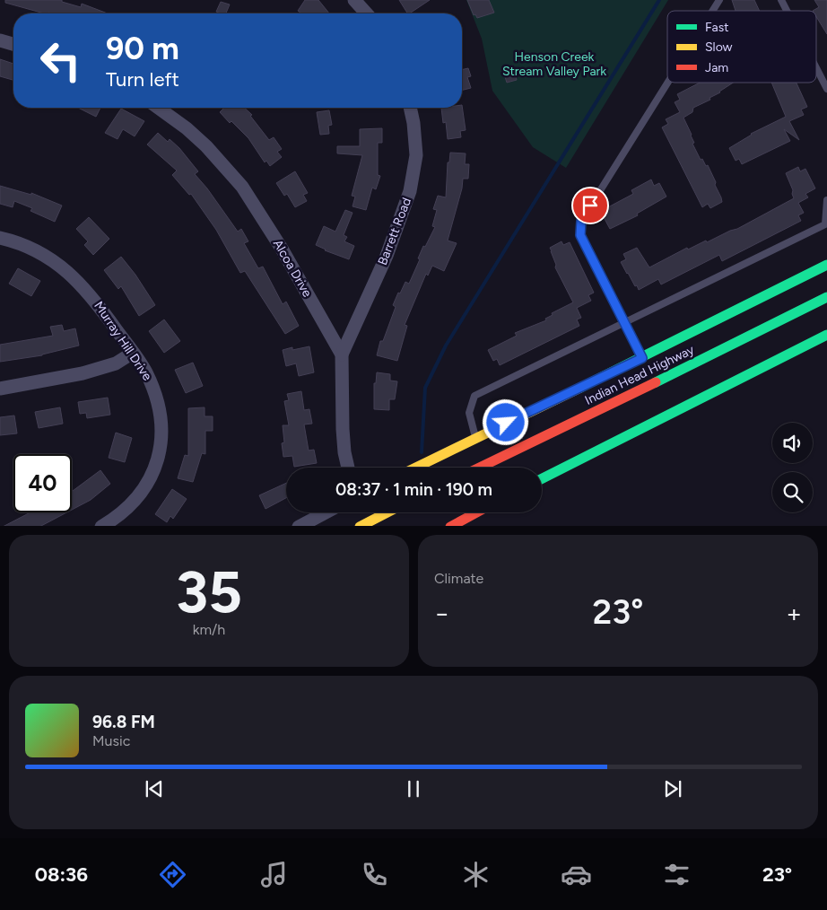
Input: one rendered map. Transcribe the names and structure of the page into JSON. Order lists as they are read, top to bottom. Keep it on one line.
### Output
{"streets":{"main road":["Indian Head Highway"],"street":["Barrett Road","Alcoa Drive","Murray Hill Drive"]},"crossings":[["Barrett Road","Alcoa Drive"]],"parks":["Henson Creek Stream Valley Park"],"legend":["Fast","Slow","Jam"],"page":{"turn":["90 m","Turn left"],"limit":"40","trip":"08:37 · 1 min · 190 m","tile":[["35","km/h"],"Climate"],"heat":["−","23°","+"],"song":["96.8 FM","Music"],"tabs":["08:36","23°"]}}
